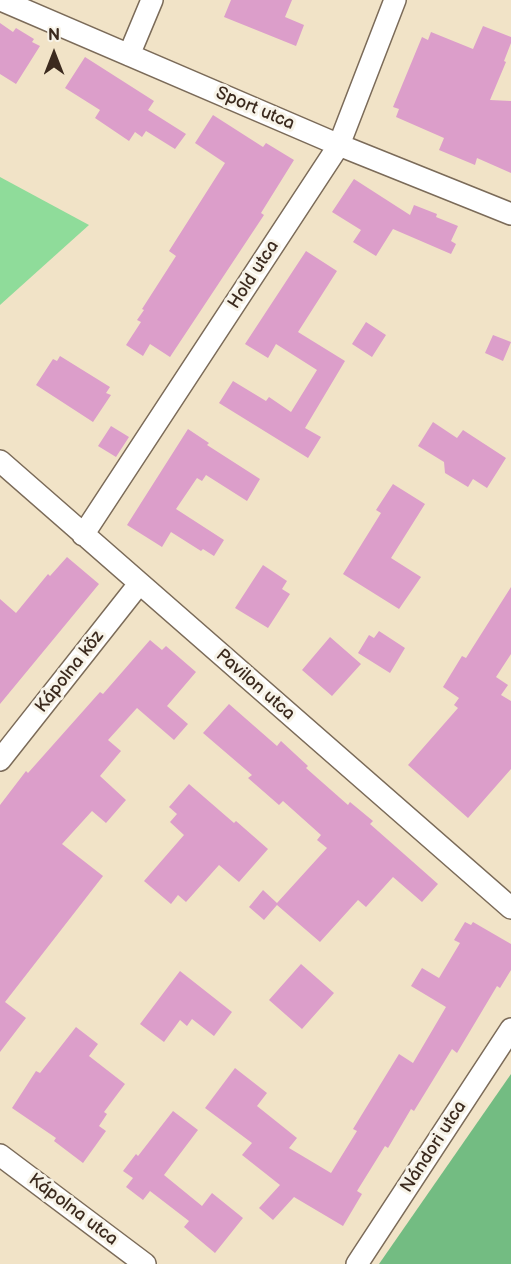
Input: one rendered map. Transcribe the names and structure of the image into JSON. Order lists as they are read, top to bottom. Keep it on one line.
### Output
{"streets":{"street":["Sport utca","Hold utca","Kápolna köz","Pavilon utca","Nándori utca","Kápolna utca"]},"crossings":[["Sport utca","Hold utca"],["Hold utca","Pavilon utca"],["Kápolna köz","Pavilon utca"]],"north":"top"}
